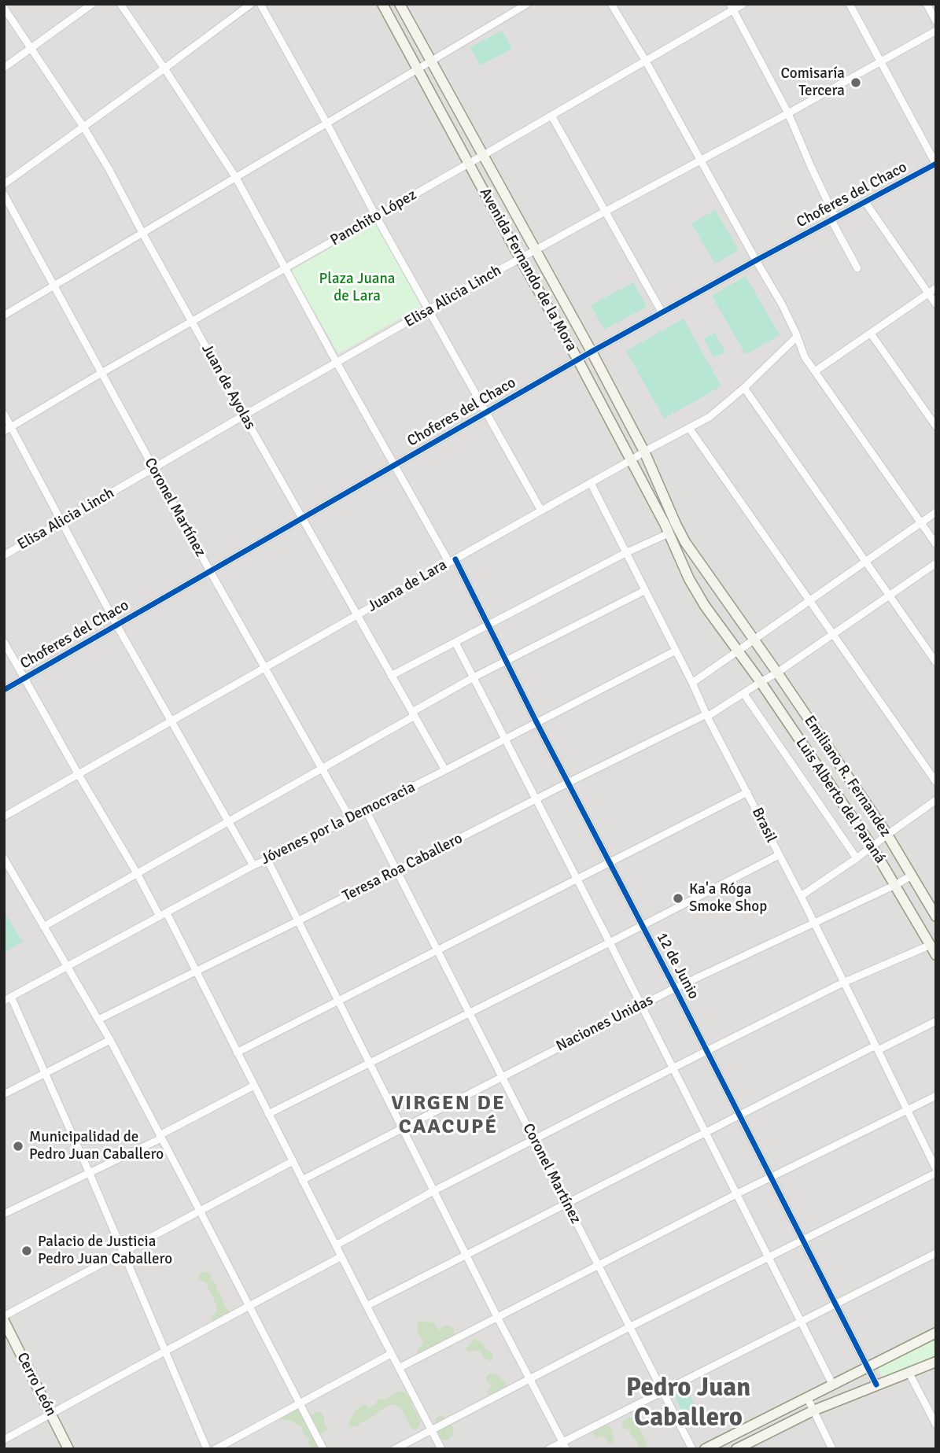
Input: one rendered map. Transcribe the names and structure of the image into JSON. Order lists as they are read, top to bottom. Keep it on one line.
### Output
{"streets":{"main road":["Avenida Fernando de la Mora","Emiliano R. Fernandez","Luis Alberto del Paraná","Cerro León"],"street":["Choferes del Chaco","Panchito López","Elisa Alicia Linch","Juan de Ayolas","Coronel Martínez","Juana de Lara","Jóvenes por la Democracia","Brasil","Teresa Roa Caballero","12 de Junio","Naciones Unidas"]},"crossings":[["Choferes del Chaco","Avenida Fernando de la Mora"],["Choferes del Chaco","Juan de Ayolas"],["Choferes del Chaco","Coronel Martínez"],["Choferes del Chaco","12 de Junio"],["Panchito López","Avenida Fernando de la Mora"],["Panchito López","Juan de Ayolas"],["Panchito López","Coronel Martínez"],["Panchito López","12 de Junio"],["Avenida Fernando de la Mora","Elisa Alicia Linch"],["Avenida Fernando de la Mora","Juana de Lara"],["Avenida Fernando de la Mora","Emiliano R. Fernandez"],["Avenida Fernando de la Mora","Luis Alberto del Paraná"],["Elisa Alicia Linch","Juan de Ayolas"],["Elisa Alicia Linch","Coronel Martínez"],["Elisa Alicia Linch","12 de Junio"],["Juan de Ayolas","Juana de Lara"],["Juan de Ayolas","Jóvenes por la Democracia"],["Coronel Martínez","Juana de Lara"],["Coronel Martínez","Jóvenes por la Democracia"],["Coronel Martínez","Teresa Roa Caballero"],["Coronel Martínez","Naciones Unidas"],["Juana de Lara","Brasil"],["Juana de Lara","12 de Junio"],["Emiliano R. Fernandez","Teresa Roa Caballero"],["Emiliano R. Fernandez","Naciones Unidas"],["Luis Alberto del Paraná","Teresa Roa Caballero"],["Luis Alberto del Paraná","Naciones Unidas"],["Jóvenes por la Democracia","Brasil"],["Jóvenes por la Democracia","12 de Junio"],["Brasil","Teresa Roa Caballero"],["Brasil","Naciones Unidas"],["Teresa Roa Caballero","12 de Junio"],["12 de Junio","Naciones Unidas"]],"districts":["VIRGEN DE CAACUPÉ","Pedro Juan Caballero"],"parks":["Plaza Juana de Lara"],"places":["Comisaría Tercera","Ka'a Róga Smoke Shop","Municipalidad de Pedro Juan Caballero","Palacio de Justicia Pedro Juan Caballero"]}
